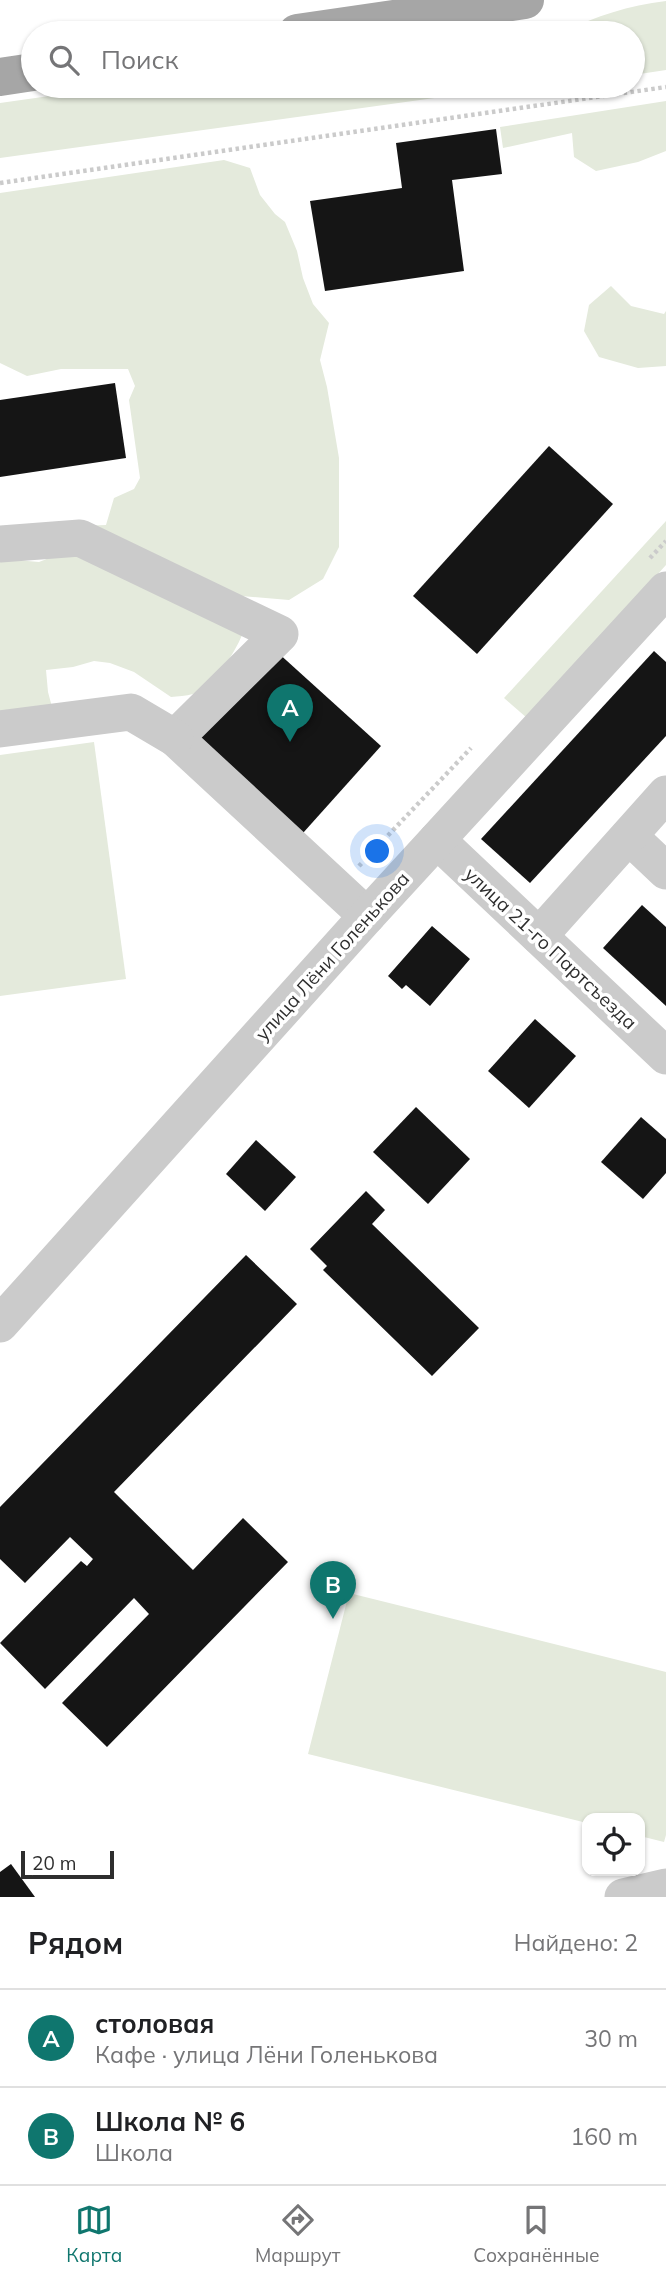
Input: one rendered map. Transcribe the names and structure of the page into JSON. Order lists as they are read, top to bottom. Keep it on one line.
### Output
{"streets":{"street":["улица 21-го Партсъезда","улица Лёни Голенькова"]},"crossings":[["улица 21-го Партсъезда","улица Лёни Голенькова"]],"scale_bar":"20 m","page":{"search":"Поиск","pins":["A","B"],"scale":"20 m","heading":["Рядом","Найдено: 2"],"list":[{"mark":"A","name":"столовая","note":"Кафе · улица Лёни Голенькова","value":"30 m"},{"mark":"B","name":"Школа № 6","note":"Школа","value":"160 m"}],"nav":["Карта","Маршрут","Сохранённые"]}}
